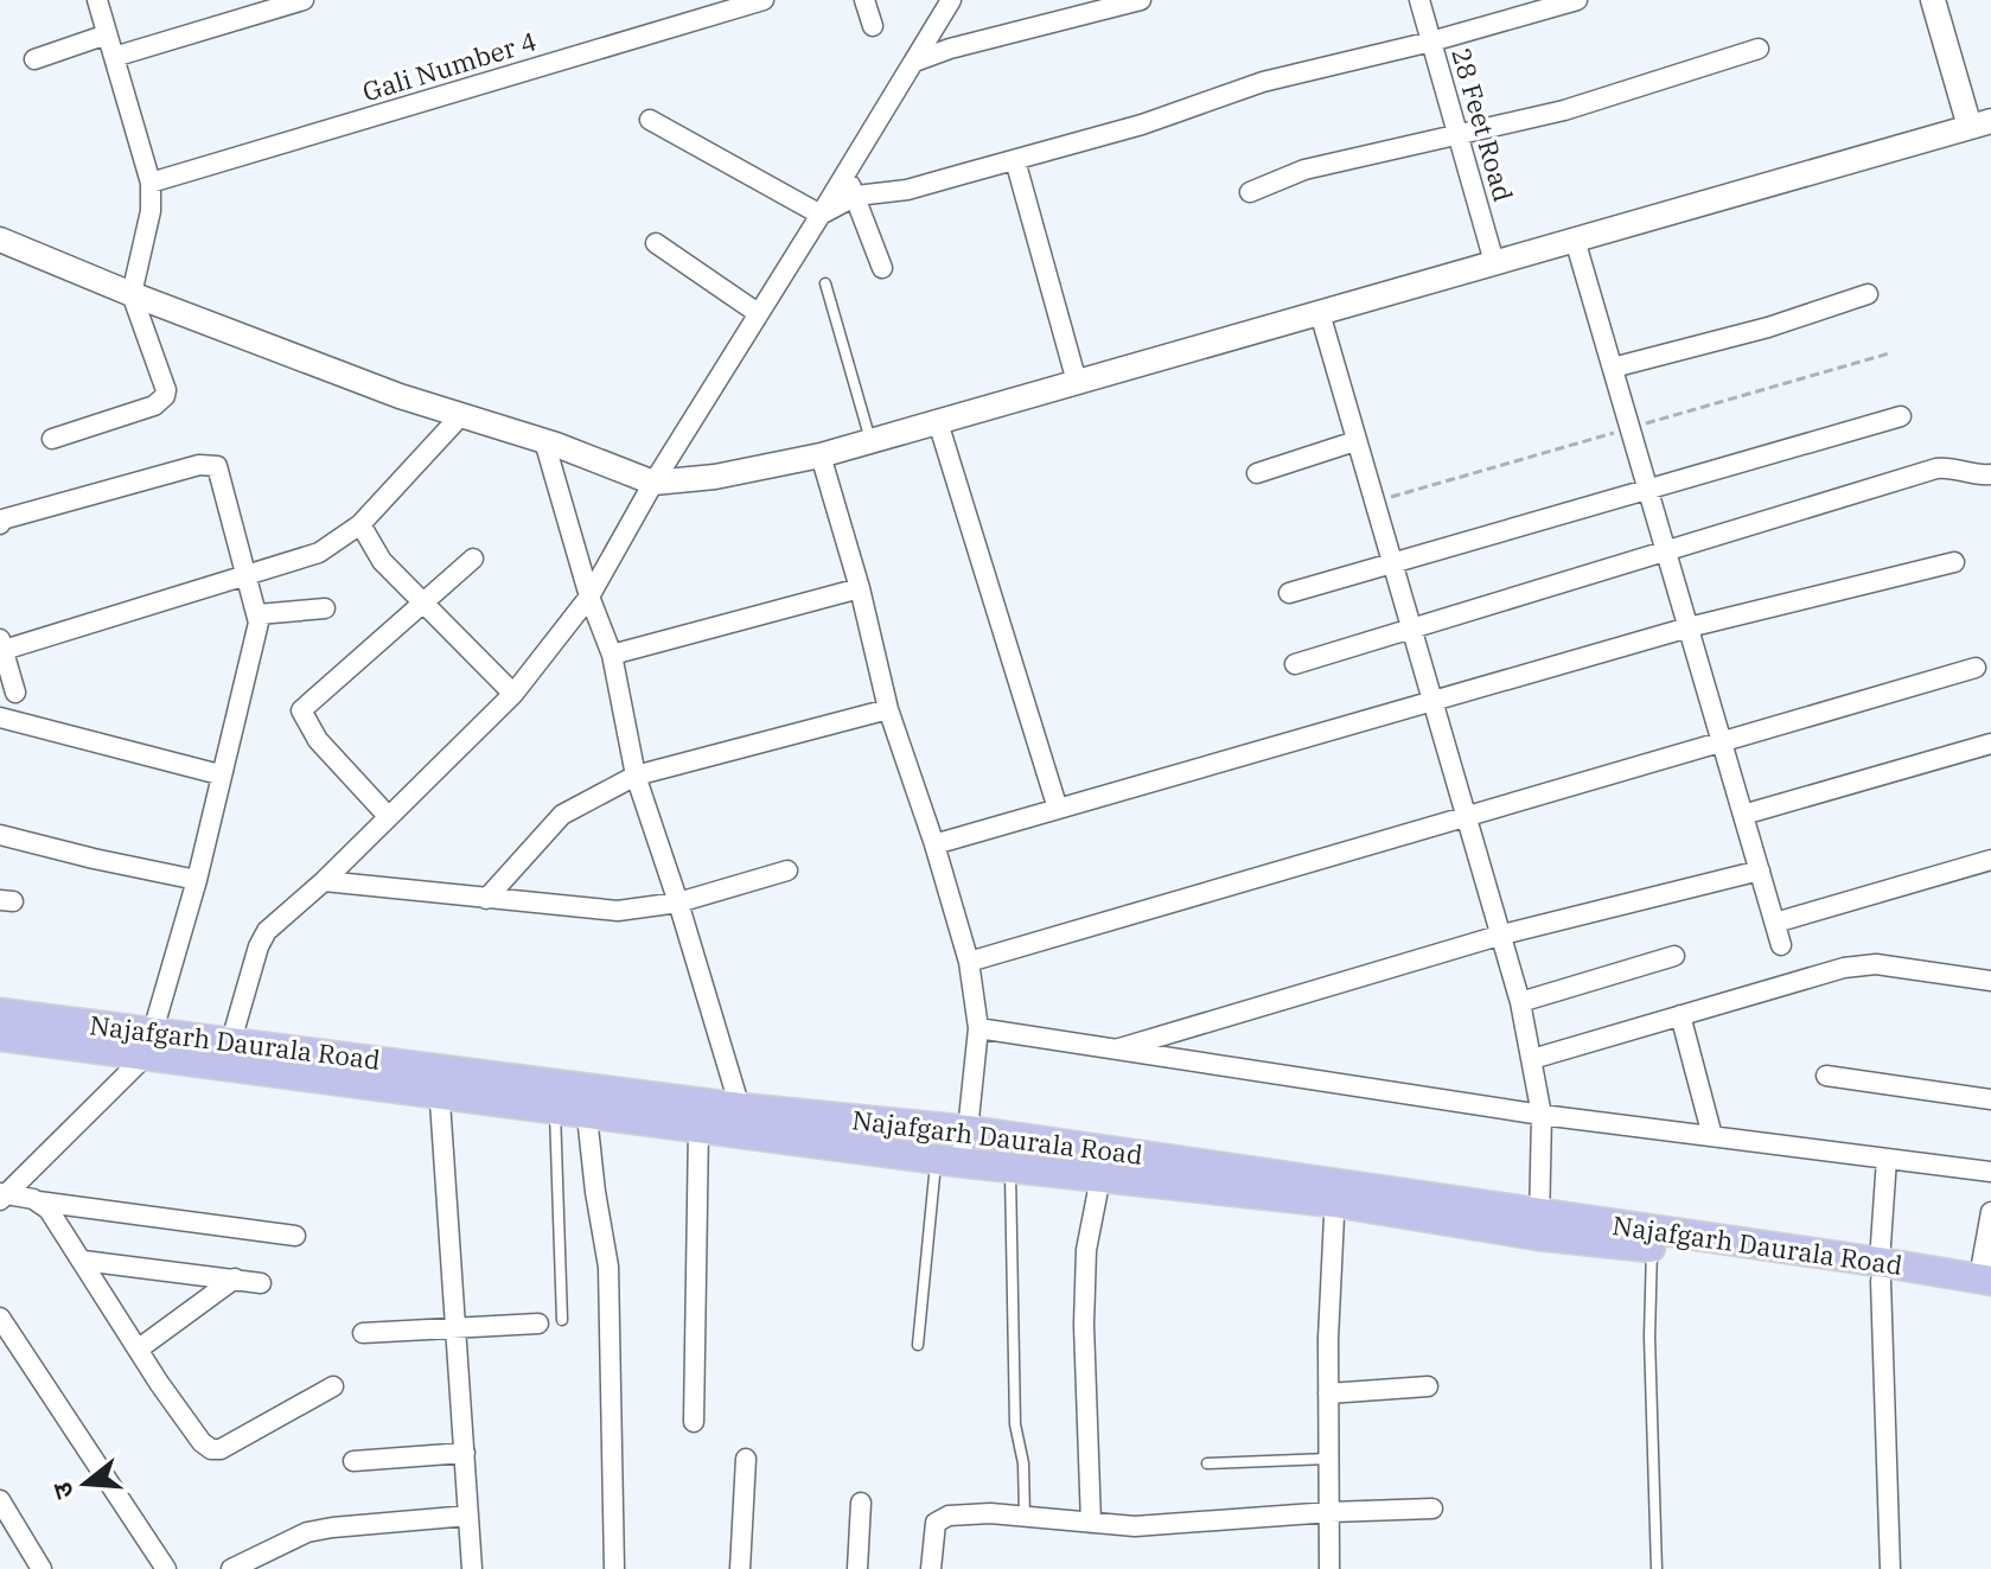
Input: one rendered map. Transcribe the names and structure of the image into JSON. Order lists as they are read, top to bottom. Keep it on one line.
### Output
{"streets":{"main road":["Najafgarh Daurala Road"],"street":["Gali Number 4","28 Feet Road"]},"north":"left"}
